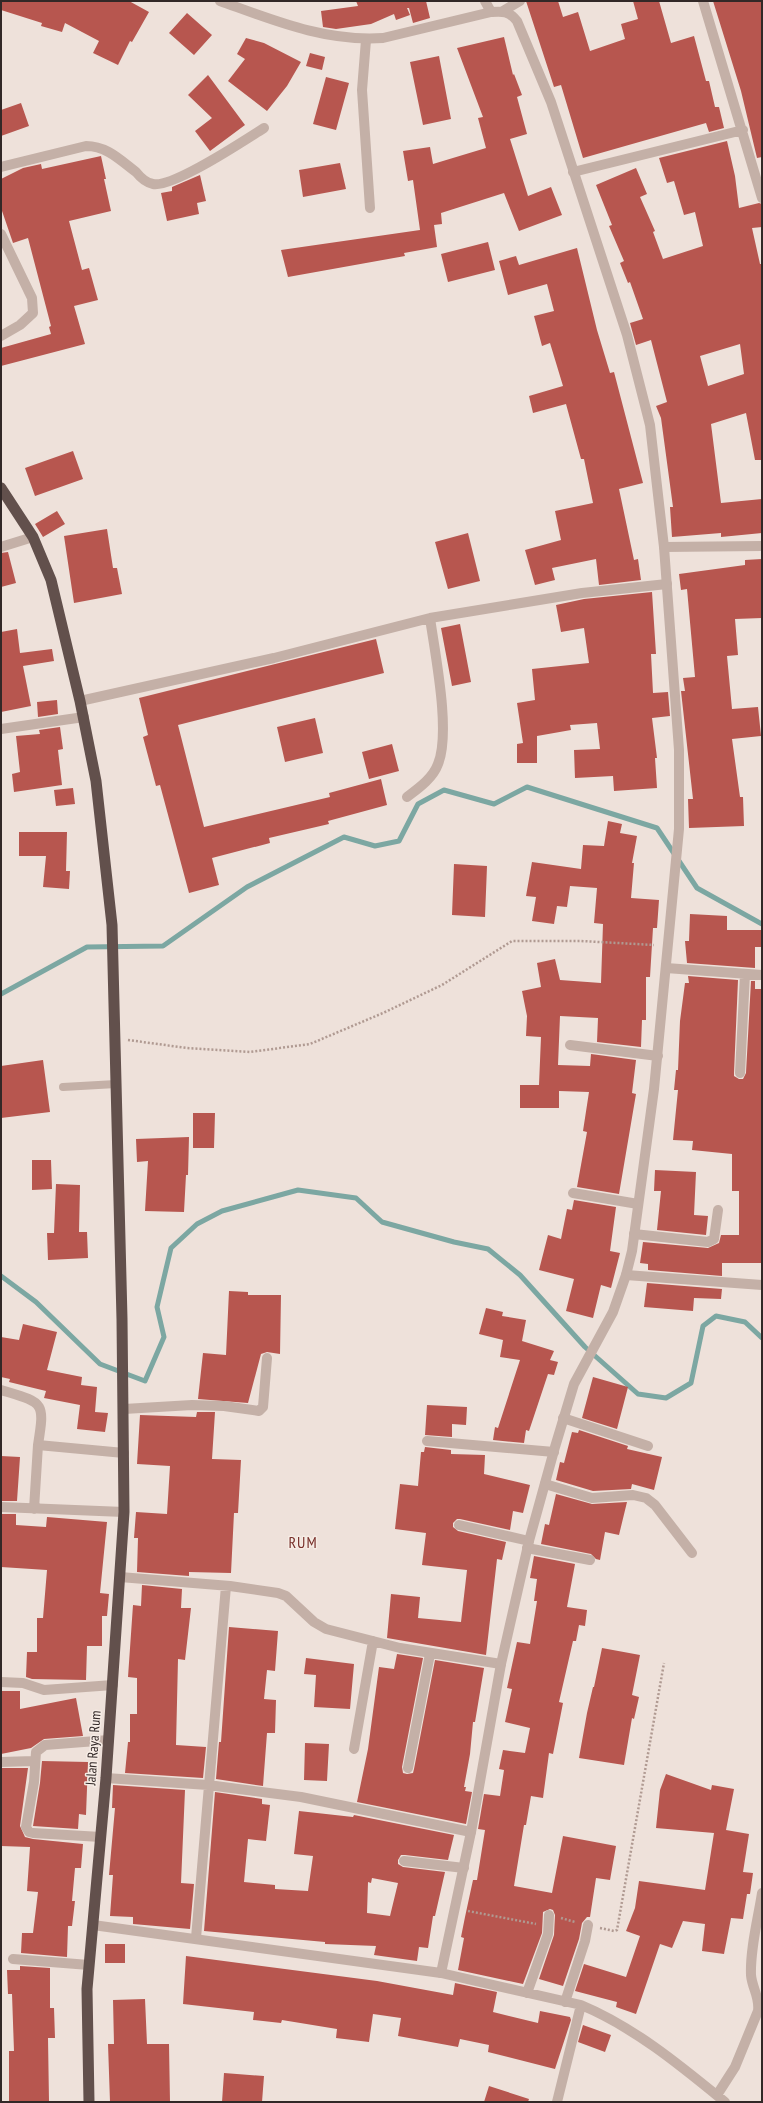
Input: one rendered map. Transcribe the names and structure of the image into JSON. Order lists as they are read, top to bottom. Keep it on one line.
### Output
{"streets":{"highway":["Jalan Raya Rum"]},"districts":["RUM"]}
